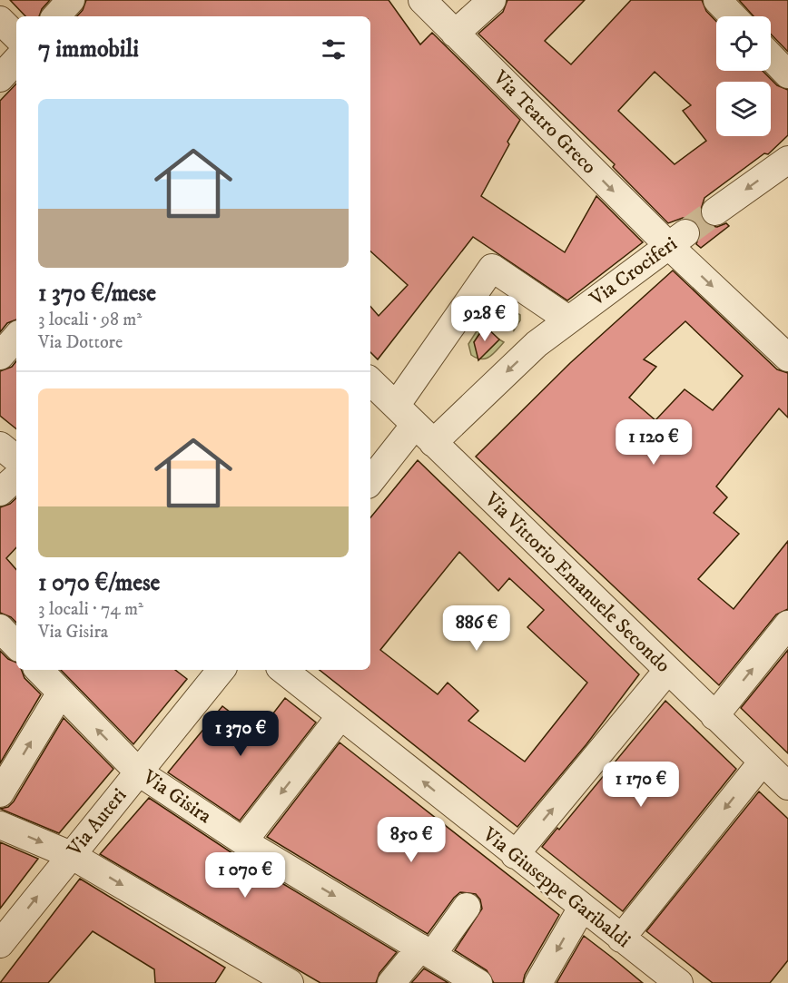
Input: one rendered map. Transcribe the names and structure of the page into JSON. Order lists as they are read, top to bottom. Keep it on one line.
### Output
{"streets":{"street":["Via Teatro Greco","Via Crociferi","Via Vittorio Emanuele Secondo","Via Gisira","Via Auteri","Via Giuseppe Garibaldi"]},"crossings":[["Via Teatro Greco","Via Crociferi"],["Via Crociferi","Via Vittorio Emanuele Secondo"],["Via Gisira","Via Auteri"]],"one_way":["Via Teatro Greco","Via Crociferi","Via Giuseppe Garibaldi"],"page":{"heading":"7 immobili","list":[{"name":"1 370 €/mese","note":"3 locali · 98 m² · Via Dottore"},{"name":"1 070 €/mese","note":"3 locali · 74 m² · Via Gisira"}],"price":["928 €","1 120 €","886 €","1 370 €","1 170 €","850 €","1 070 €"]}}
